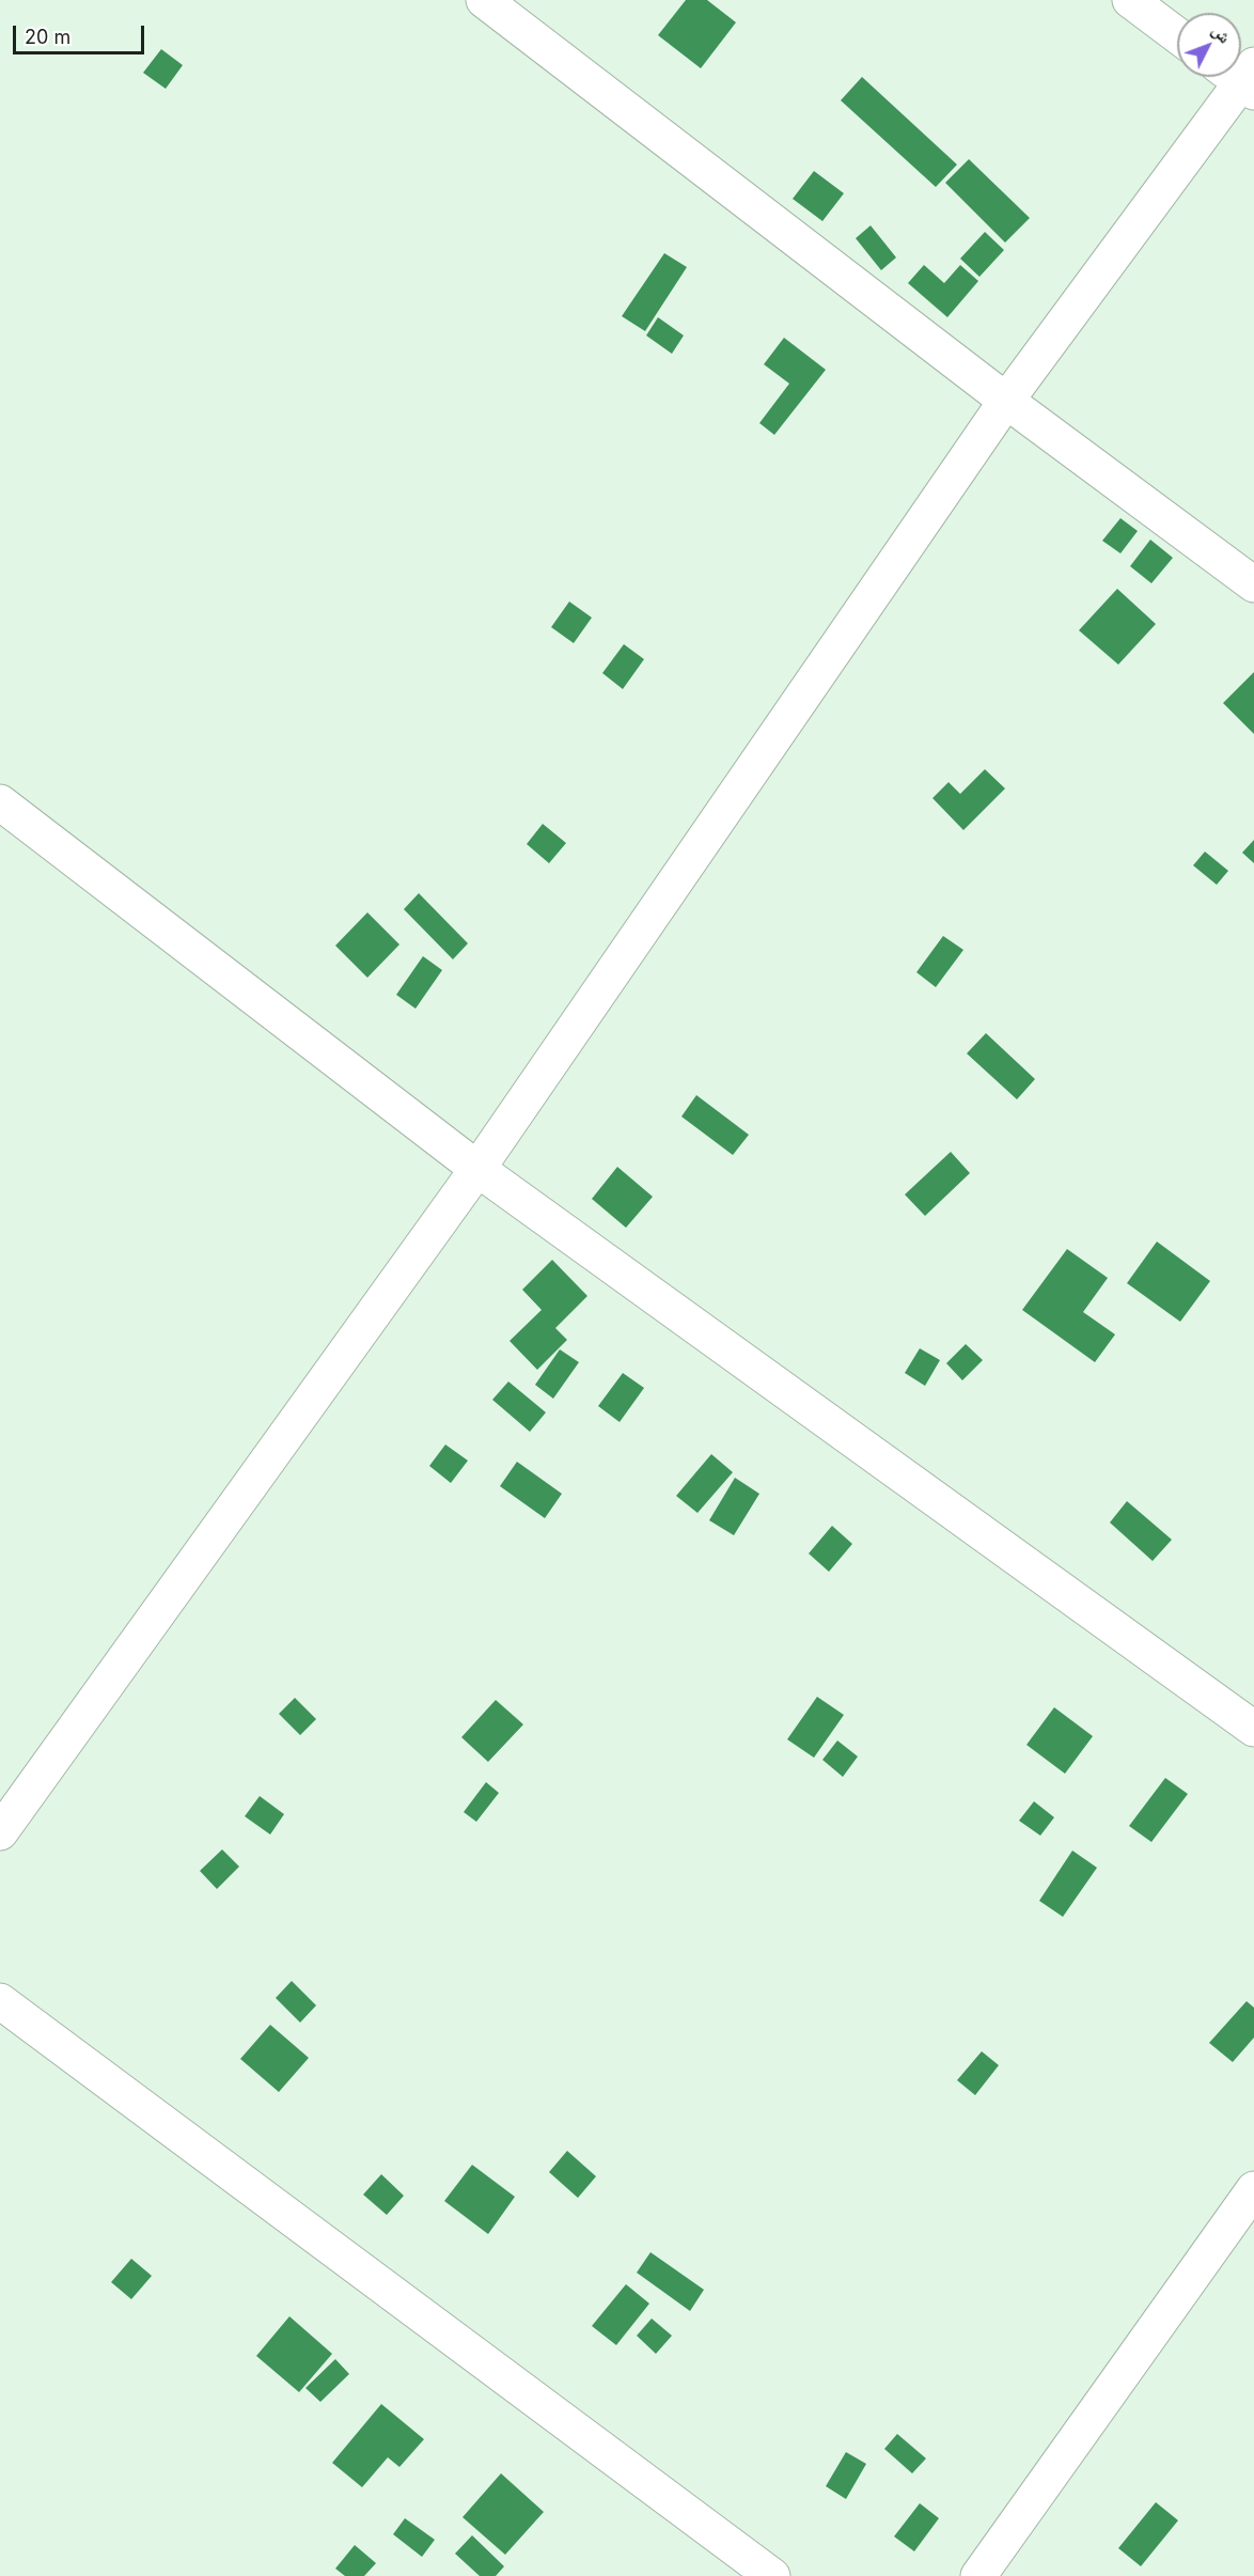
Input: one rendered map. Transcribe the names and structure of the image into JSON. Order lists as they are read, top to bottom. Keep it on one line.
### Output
{"scale_bar":"20 m","north":"top right"}
